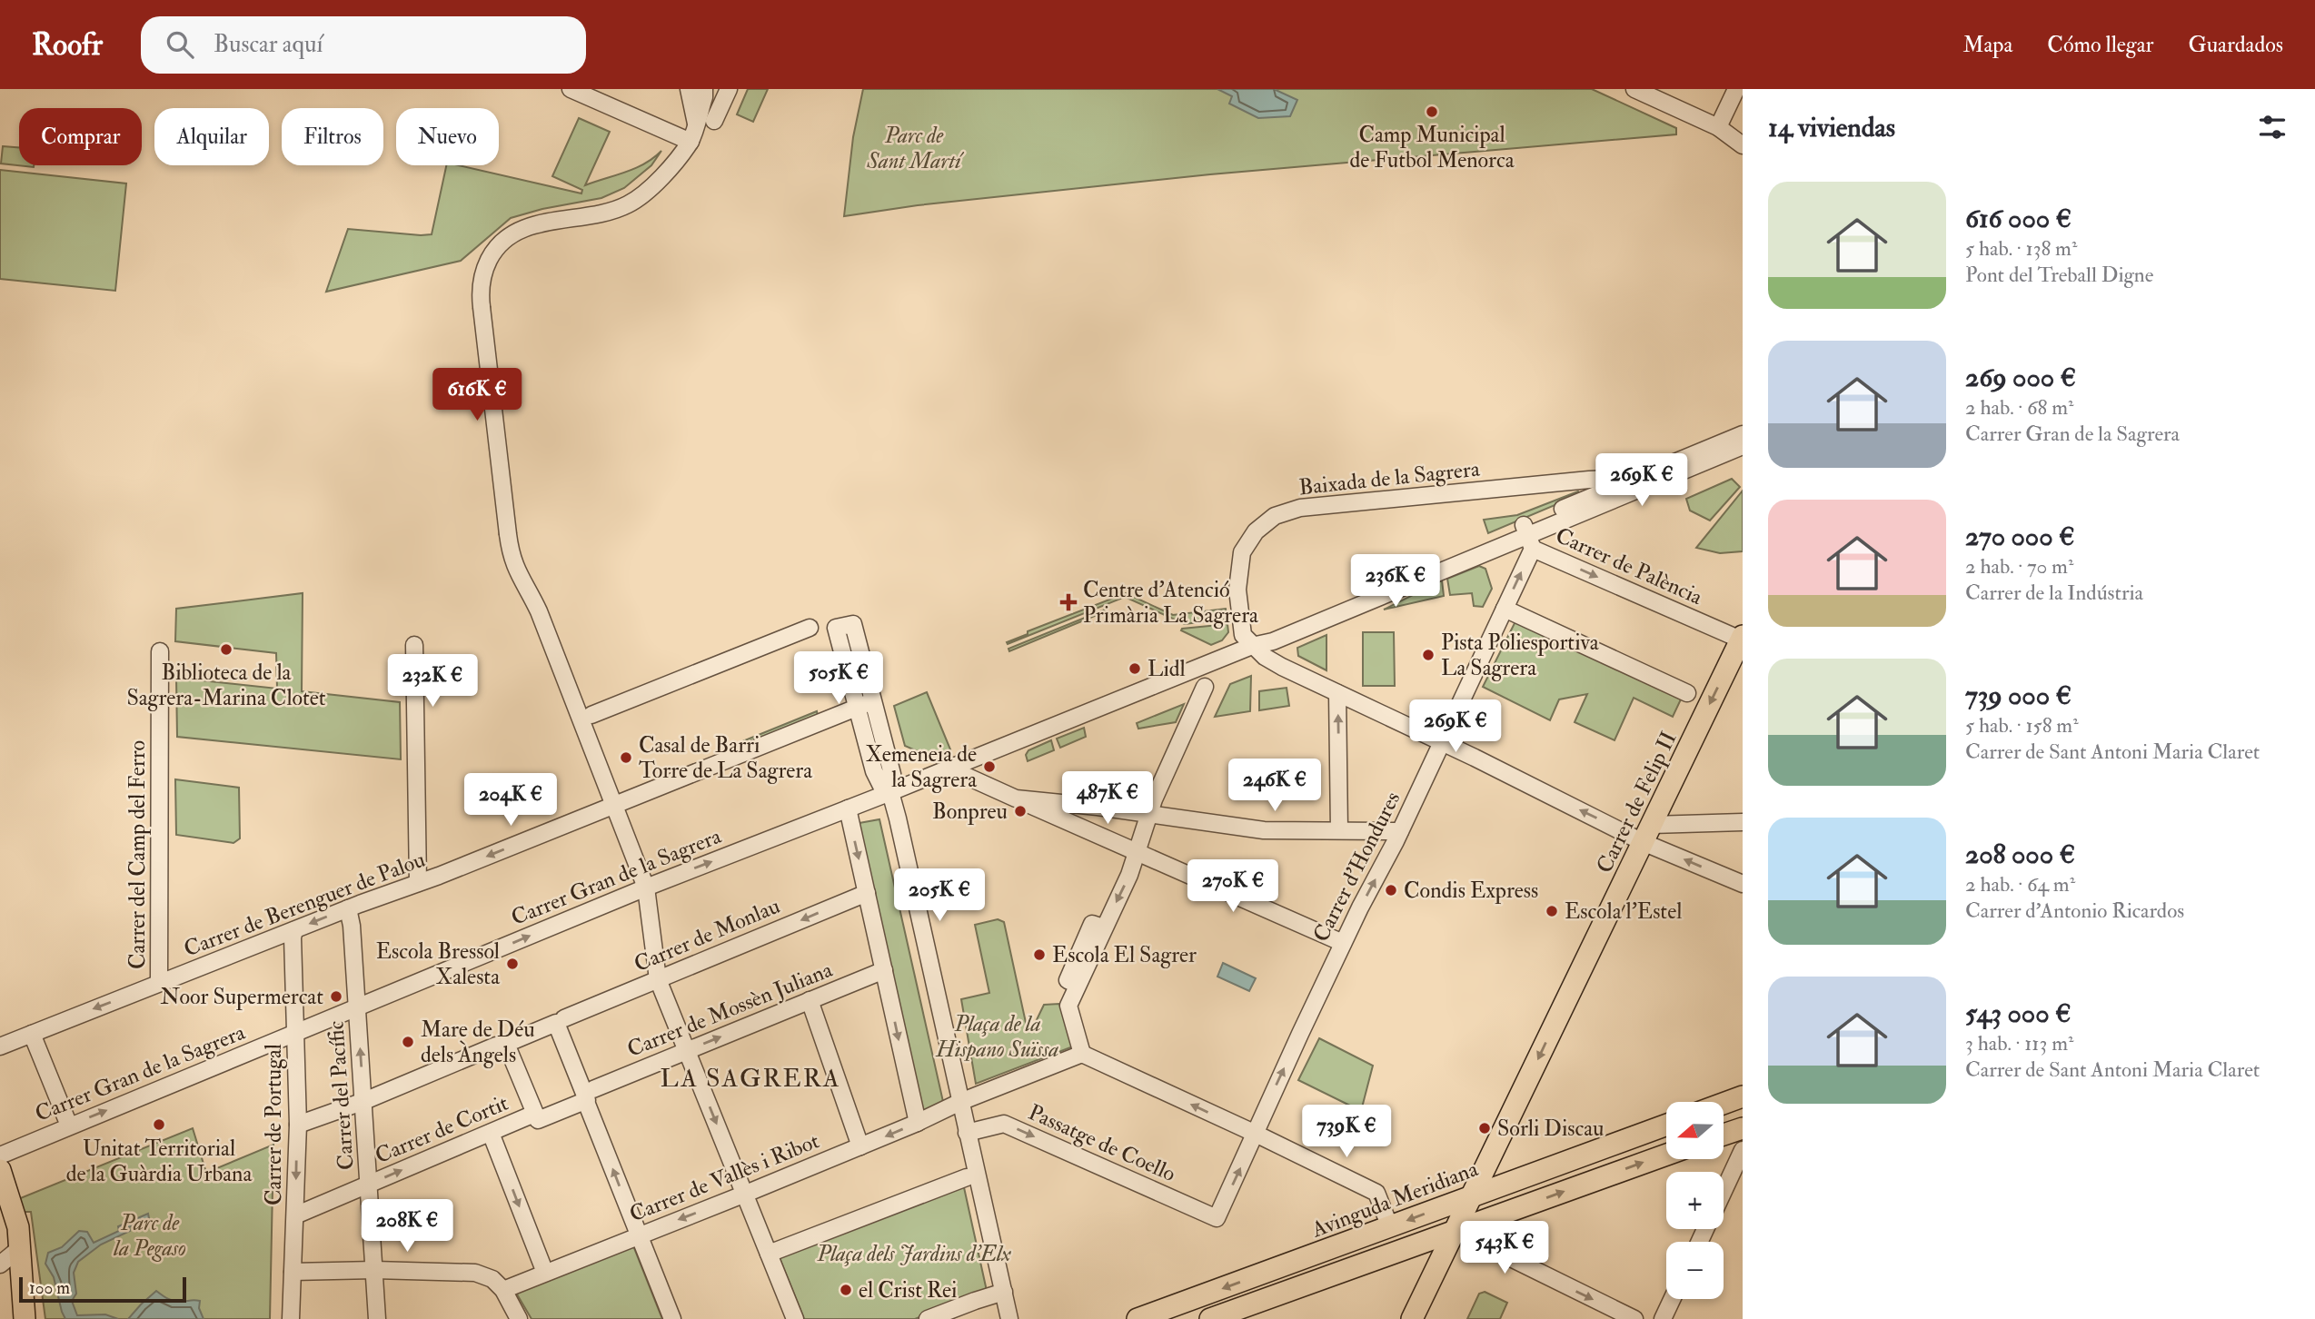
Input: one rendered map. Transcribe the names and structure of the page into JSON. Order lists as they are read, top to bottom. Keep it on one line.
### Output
{"streets":{"main road":["Carrer de Felip II","Avinguda Meridiana"],"street":["Baixada de la Sagrera","Carrer de Palència","Carrer del Camp del Ferro","Carrer d'Hondures","Carrer Gran de la Sagrera","Carrer de Berenguer de Palou","Carrer de Monlau","Carrer de Mossèn Juliana","Carrer del Pacífic","Carrer de Portugal","Carrer de Cortit","Passatge de Coello","Carrer de Vallès i Ribot"]},"crossings":[["Baixada de la Sagrera","Carrer Gran de la Sagrera"],["Carrer de Palència","Carrer de Felip II"],["Carrer de Palència","Carrer d'Hondures"],["Carrer de Palència","Carrer Gran de la Sagrera"],["Carrer de Felip II","Avinguda Meridiana"],["Carrer del Camp del Ferro","Carrer de Berenguer de Palou"],["Carrer d'Hondures","Carrer Gran de la Sagrera"],["Carrer d'Hondures","Passatge de Coello"],["Carrer Gran de la Sagrera","Carrer de Berenguer de Palou"],["Carrer Gran de la Sagrera","Carrer del Pacífic"],["Carrer Gran de la Sagrera","Carrer de Portugal"],["Carrer de Berenguer de Palou","Carrer del Pacífic"],["Carrer de Berenguer de Palou","Carrer de Portugal"],["Carrer de Mossèn Juliana","Carrer de Vallès i Ribot"],["Carrer del Pacífic","Carrer de Cortit"],["Carrer de Portugal","Carrer de Cortit"]],"one_way":["Carrer de Felip II","Carrer d'Hondures","Carrer Gran de la Sagrera","Carrer de Berenguer de Palou","Carrer de Monlau"],"districts":["LA SAGRERA"],"parks":["Parc de Sant Martí","Plaça de la Hispano Suïssa","Parc de la Pegaso","Plaça dels Jardins d'Elx"],"places":{"other":["Camp Municipal de Futbol Menorca","Biblioteca de la Sagrera-Marina Clotet","Pista Poliesportiva La Sagrera","Lidl","Casal de Barri Torre de La Sagrera","Xemeneia de la Sagrera","Bonpreu","Condis Express","Escola l'Estel","Escola El Sagrer","Escola Bressol Xalesta","Noor Supermercat","Mare de Déu dels Àngels","Unitat Territorial de la Guàrdia Urbana","Sorli Discau","el Crist Rei"],"health":["Centre d'Atenció Primària La Sagrera"]},"scale_bar":"100 m","north":"left","page":{"header":"Roofr","search":"Buscar aquí","nav":["Mapa","Cómo llegar","Guardados"],"heading":"14 viviendas","chip":["Comprar","Alquilar","Filtros","Nuevo"],"list":[{"name":"616 000 €","note":"5 hab. · 138 m² · Pont del Treball Digne"},{"name":"269 000 €","note":"2 hab. · 68 m² · Carrer Gran de la Sagrera"},{"name":"270 000 €","note":"2 hab. · 70 m² · Carrer de la Indústria"},{"name":"739 000 €","note":"5 hab. · 158 m² · Carrer de Sant Antoni Maria Claret"},{"name":"208 000 €","note":"2 hab. · 64 m² · Carrer d'Antonio Ricardos"},{"name":"543 000 €","note":"3 hab. · 113 m² · Carrer de Sant Antoni Maria Claret"}],"price":["616K €","269K €","236K €","505K €","232K €","269K €","246K €","487K €","204K €","270K €","205K €","739K €","208K €","543K €"],"map_buttons":["+","−"],"scale":"100 m"}}
